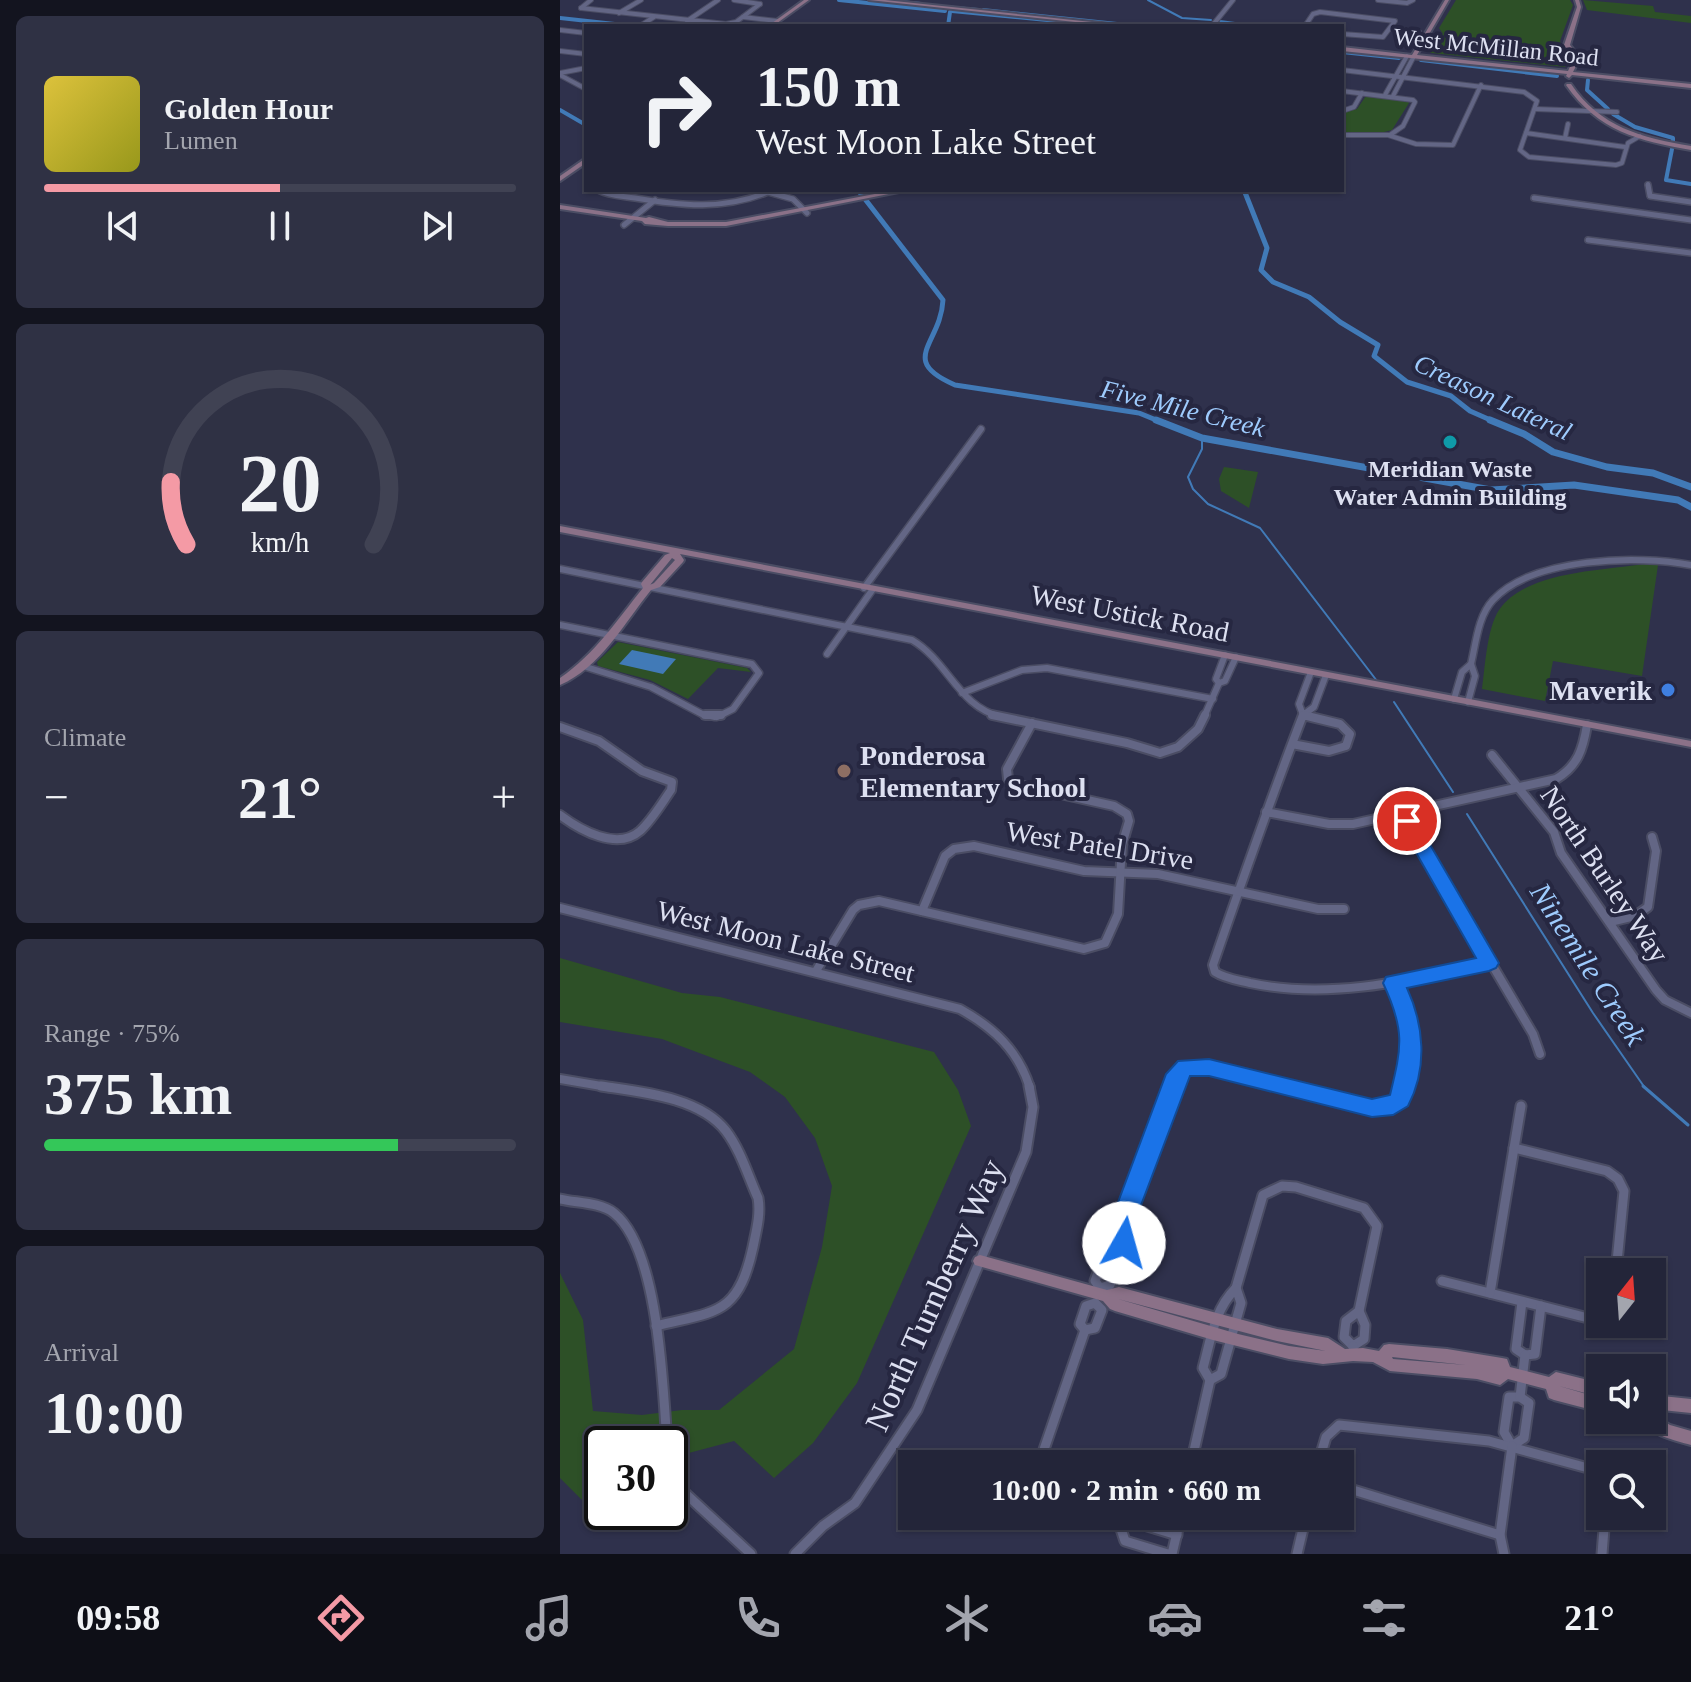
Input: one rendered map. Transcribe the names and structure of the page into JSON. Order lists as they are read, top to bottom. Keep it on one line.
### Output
{"streets":{"main road":["West McMillan Road","West Ustick Road"],"street":["West Patel Drive","North Burley Way","West Moon Lake Street","North Turnberry Way"]},"crossings":[["West Moon Lake Street","North Turnberry Way"]],"water":["Creason Lateral","Five Mile Creek","Ninemile Creek"],"places":["Meridian Waste Water Admin Building","Maverik","Ponderosa Elementary School"],"north":"top","page":{"turn":["150 m","West Moon Lake Street"],"song":["Golden Hour","Lumen"],"tile":["Climate",["Range · 75%","375 km"],["Arrival","10:00"]],"heat":["−","21°","+"],"limit":"30","trip":"10:00 · 2 min · 660 m","tabs":["09:58","21°"],"gauge":["20","km/h"]}}
